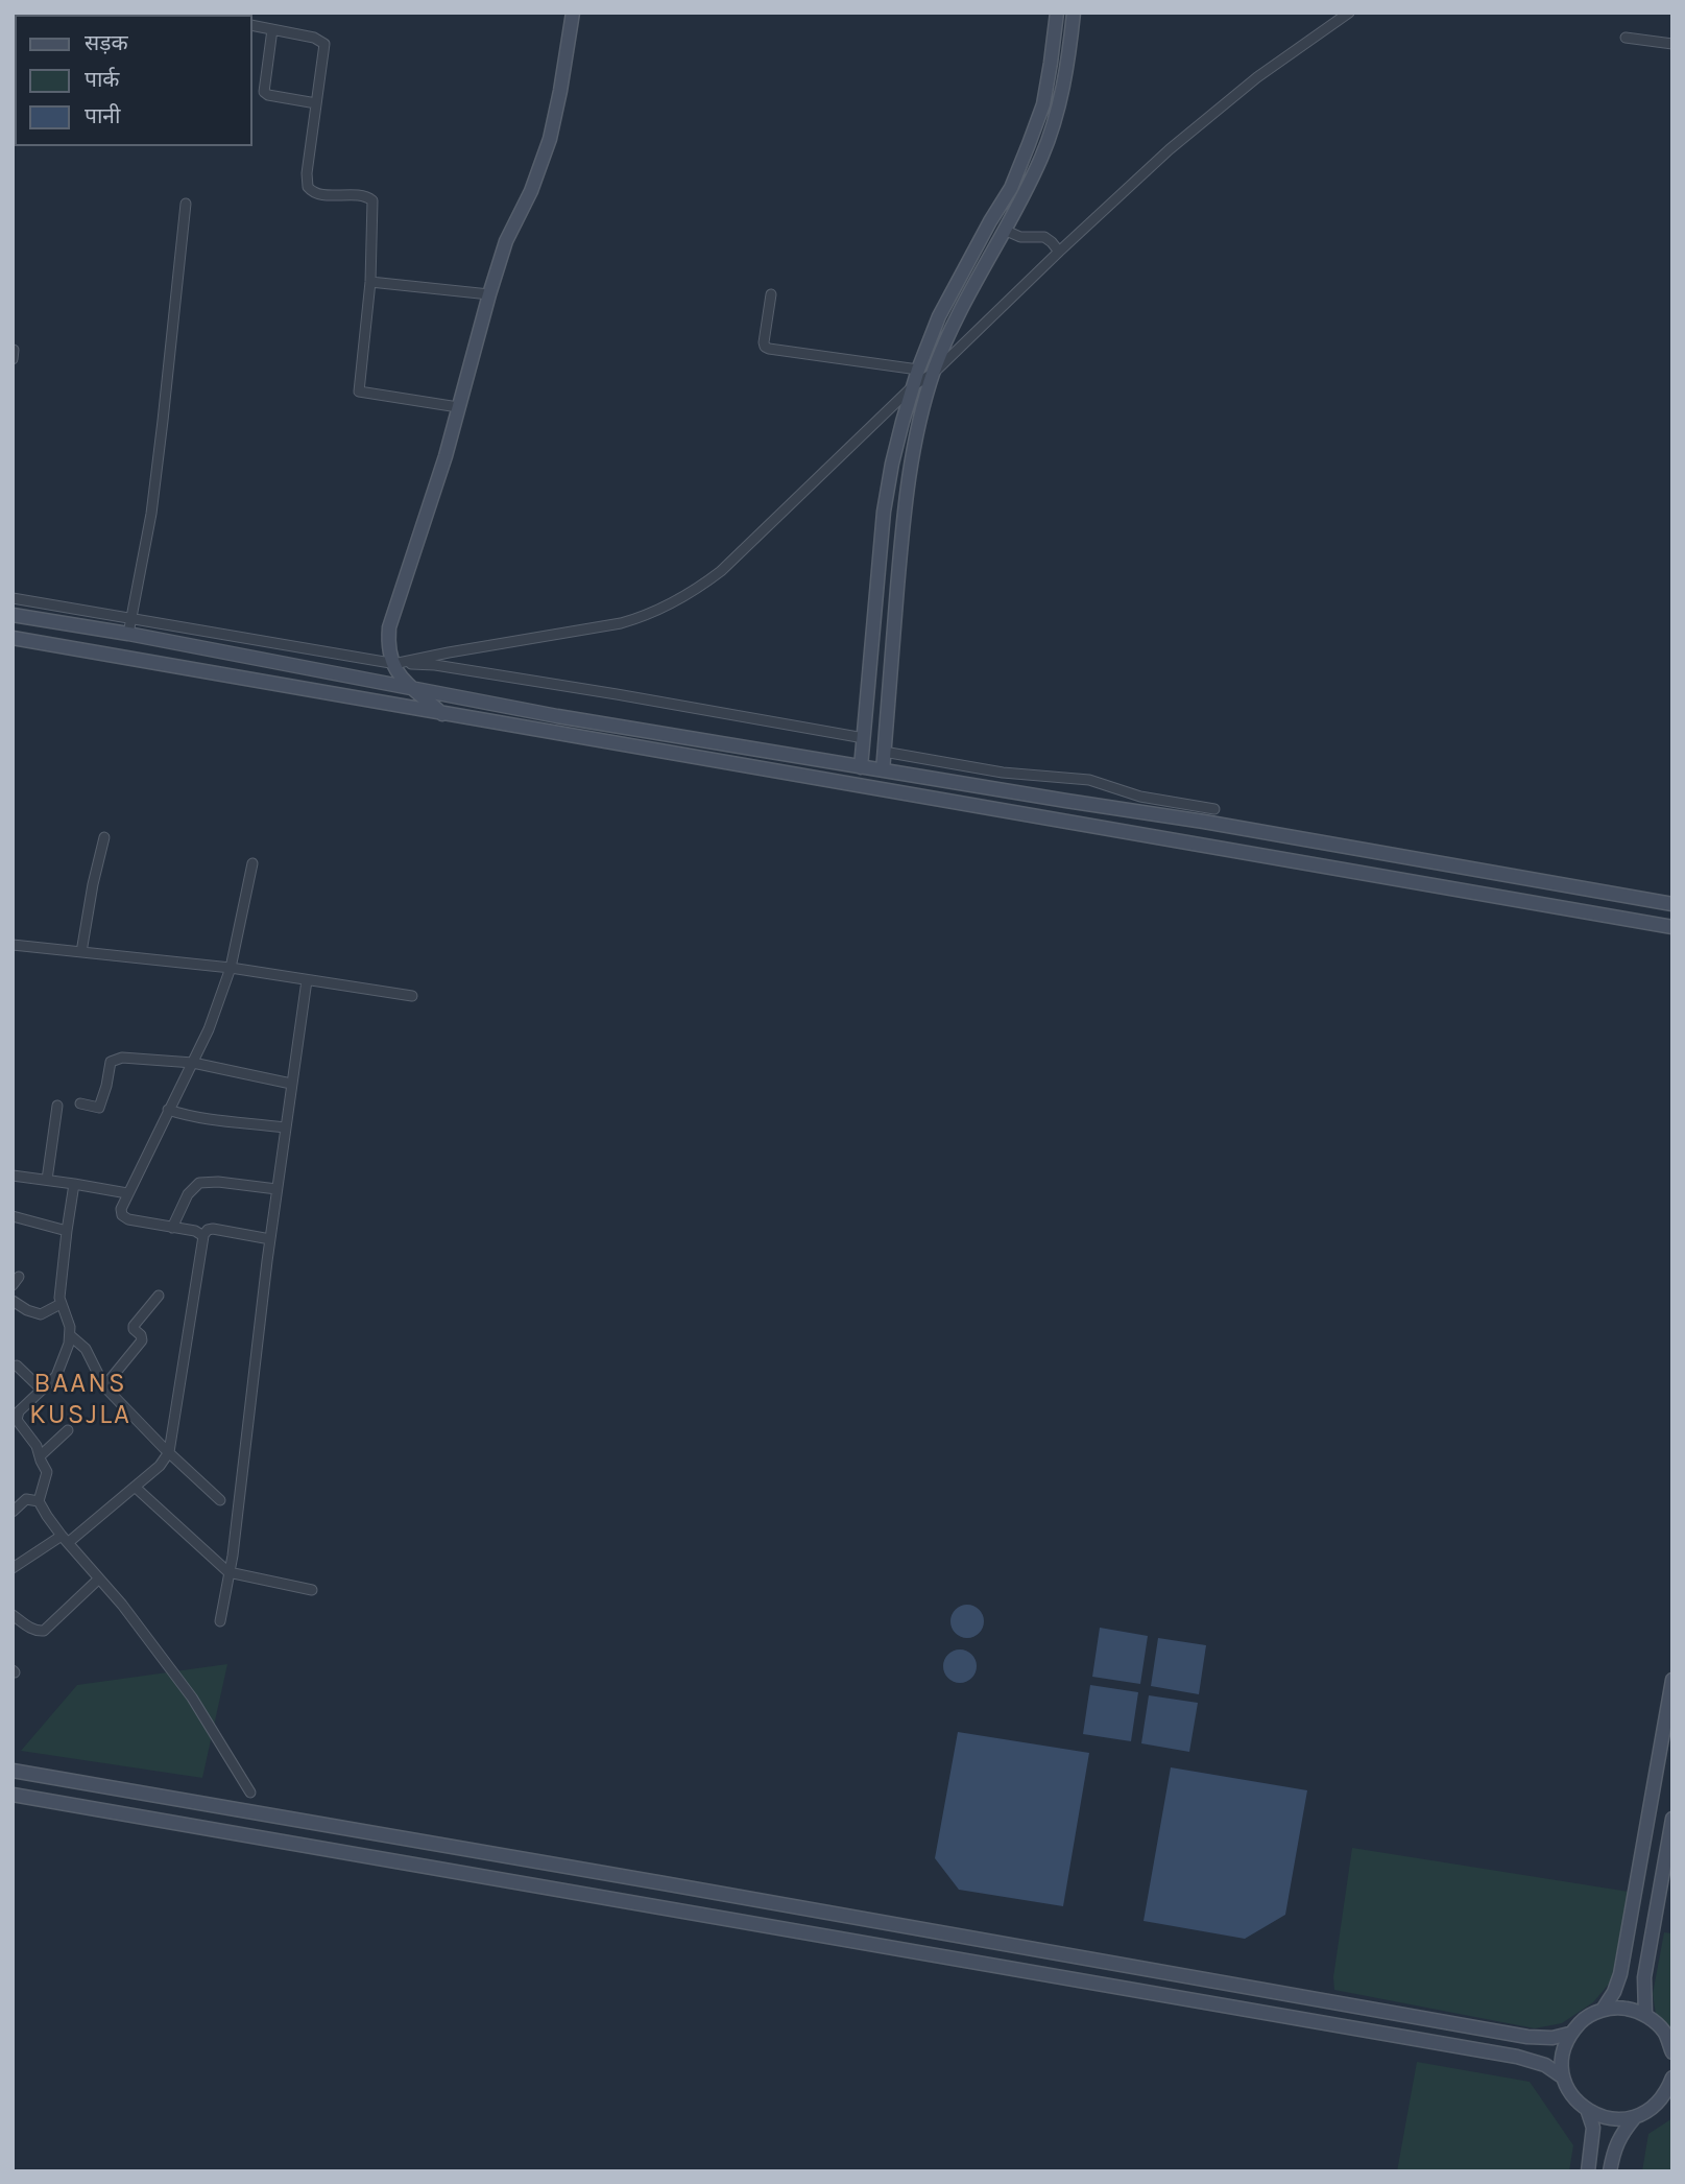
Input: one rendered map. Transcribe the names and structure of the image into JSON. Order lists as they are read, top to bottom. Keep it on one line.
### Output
{"districts":["BAANS KUSJLA"],"legend":["सड़क","पार्क","पानी"]}
